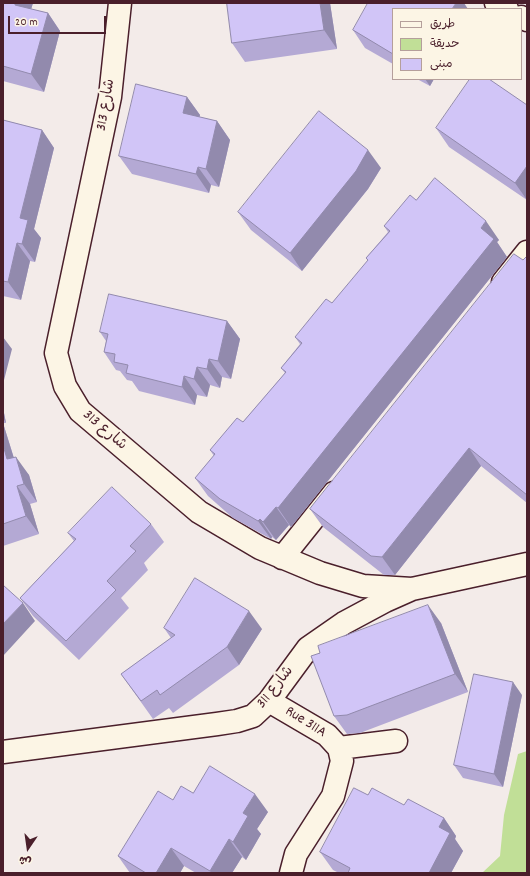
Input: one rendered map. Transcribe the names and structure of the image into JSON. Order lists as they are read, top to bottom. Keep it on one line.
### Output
{"streets":{"street":["شارع 313","شارع 311","Rue 311A"]},"crossings":[["شارع 313","شارع 311"],["شارع 311","Rue 311A"]],"legend":["طريق","حديقة","مبنى"],"scale_bar":"20 m","north":"bottom"}
